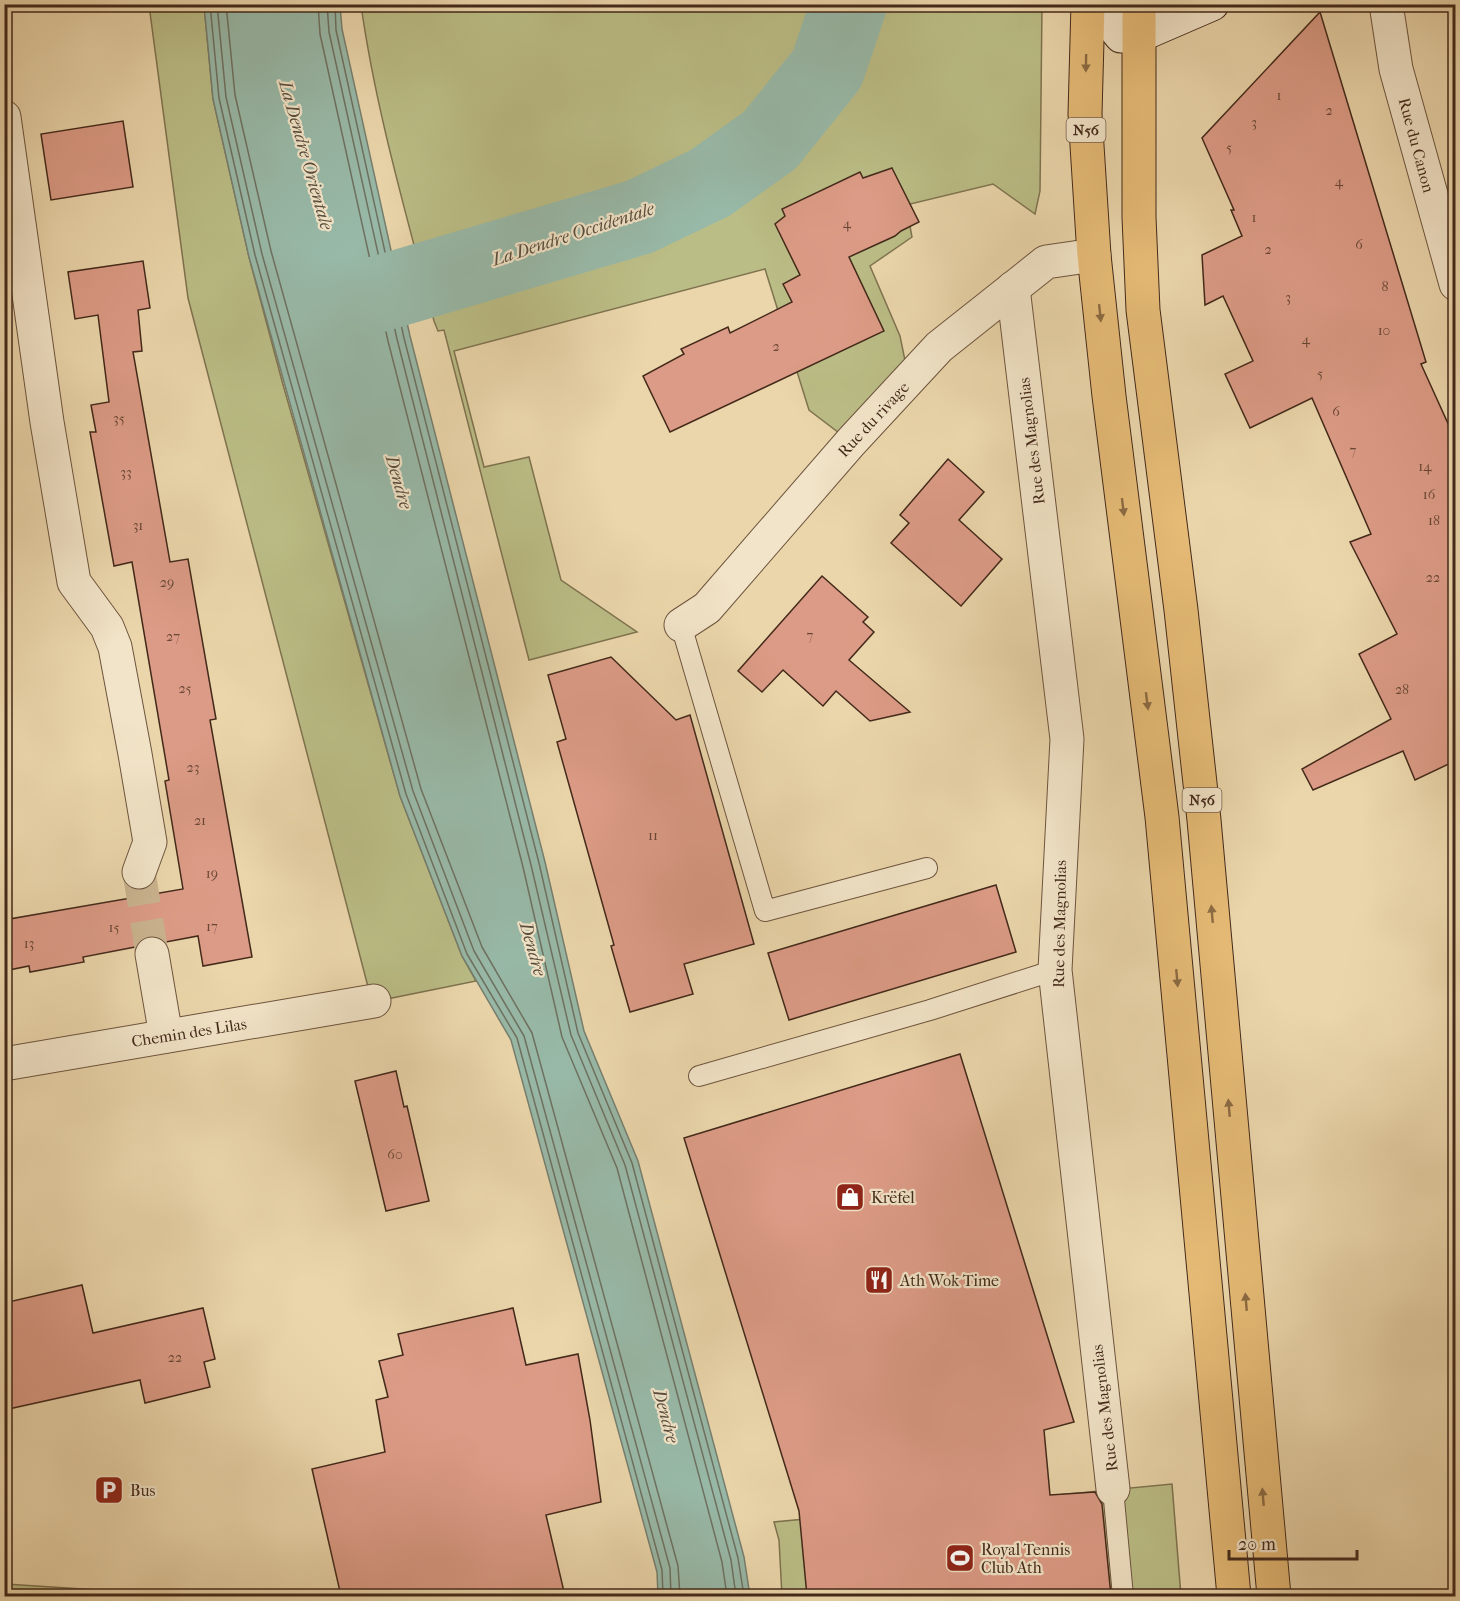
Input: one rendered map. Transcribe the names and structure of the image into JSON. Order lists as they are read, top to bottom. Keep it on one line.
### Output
{"streets":{"main road":["N56"],"street":["Rue du Canon","Rue du rivage","Rue des Magnolias","Chemin des Lilas"]},"crossings":[["N56","Rue du rivage"],["Rue du rivage","Rue des Magnolias"]],"water":["La Dendre Orientale","La Dendre Occidentale","Dendre"],"places":{"shop":["Krëfel"],"restaurant":["Ath Wok Time"],"parking":["Bus"],"sports":["Royal Tennis Club Ath"]},"house_numbers":["1","2","3","5","4","1","4","6","2","8","3","10","4","2","5","6","35","7","14","33","16","18","31","22","29","7","27","25","28","23","21","11","19","17","15","13","60","22"],"scale_bar":"20 m"}
